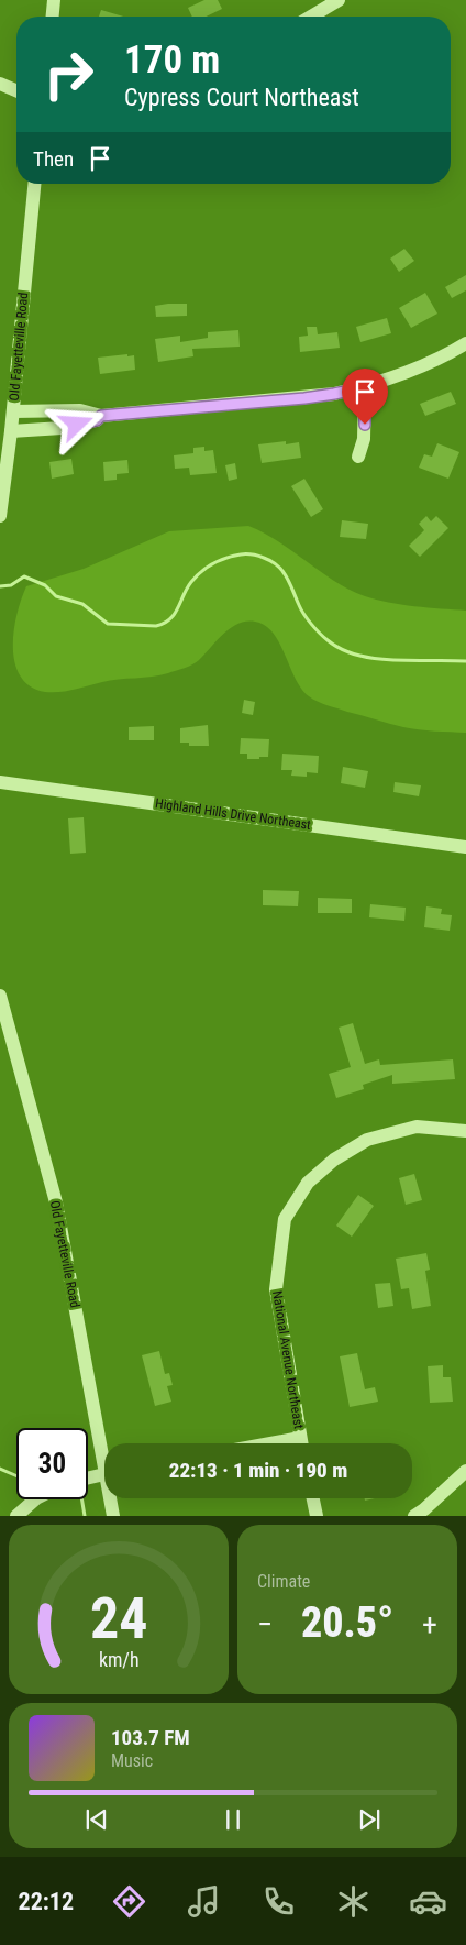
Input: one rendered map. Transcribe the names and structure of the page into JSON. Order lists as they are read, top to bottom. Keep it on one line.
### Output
{"streets":{"street":["Old Fayetteville Road","Highland Hills Drive Northeast","National Avenue Northeast"]},"page":{"turn":["170 m","Cypress Court Northeast"],"then":"Then","limit":"30","trip":"22:13 · 1 min · 190 m","tile":"Climate","heat":["−","20.5°","+"],"song":["103.7 FM","Music"],"tabs":"22:12","gauge":["24","km/h"]}}
